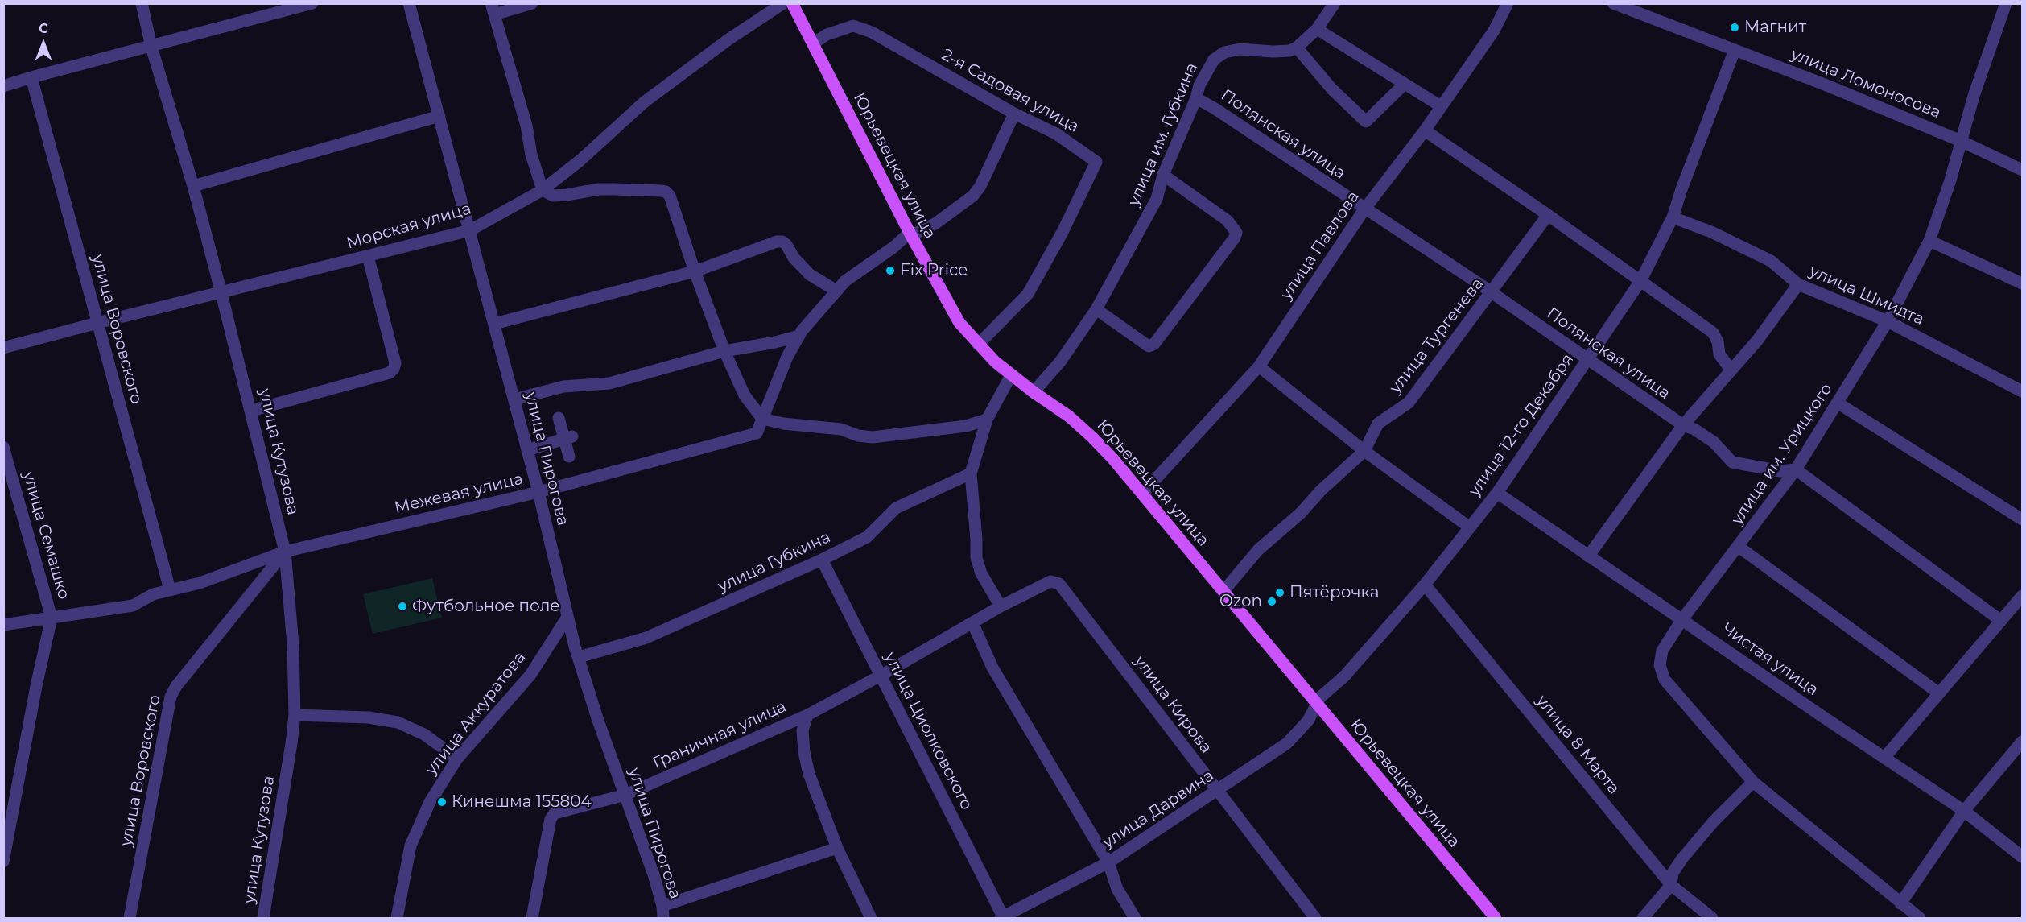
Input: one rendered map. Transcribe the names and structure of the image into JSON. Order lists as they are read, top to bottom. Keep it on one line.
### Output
{"streets":{"main road":["Юрьевецкая улица"],"street":["улица Ломоносова","2-я Садовая улица","улица им. Губкина","Полянская улица","Морская улица","улица Павлова","улица Шмидта","улица Воровского","улица Тургенева","улица 12-го Декабря","улица Кутузова","улица им. Урицкого","улица Пирогова","Межевая улица","улица Семашко","улица Губкина","Чистая улица","улица Кирова","улица Аккуратова","улица Циолковского","Граничная улица","улица 8 Марта","улица Дарвина"]},"crossings":[["улица Ломоносова","улица 12-го Декабря"],["улица Ломоносова","улица им. Урицкого"],["2-я Садовая улица","Юрьевецкая улица"],["2-я Садовая улица","Межевая улица"],["улица им. Губкина","Полянская улица"],["улица им. Губкина","Юрьевецкая улица"],["Полянская улица","улица Павлова"],["Полянская улица","улица Тургенева"],["Полянская улица","улица 12-го Декабря"],["Полянская улица","улица им. Урицкого"],["Юрьевецкая улица","улица Павлова"],["Юрьевецкая улица","улица Тургенева"],["Юрьевецкая улица","улица 12-го Декабря"],["Юрьевецкая улица","Межевая улица"],["Юрьевецкая улица","улица Дарвина"],["Морская улица","улица Воровского"],["Морская улица","улица Кутузова"],["Морская улица","улица Пирогова"],["улица Шмидта","улица 12-го Декабря"],["улица Шмидта","улица им. Урицкого"],["улица Воровского","улица Кутузова"],["улица Воровского","Межевая улица"],["улица 12-го Декабря","Чистая улица"],["улица 12-го Декабря","улица 8 Марта"],["улица 12-го Декабря","улица Дарвина"],["улица Кутузова","Межевая улица"],["улица им. Урицкого","Чистая улица"],["улица Пирогова","Межевая улица"],["улица Пирогова","улица Губкина"],["улица Пирогова","улица Аккуратова"],["улица Пирогова","Граничная улица"],["Межевая улица","улица Семашко"],["улица Губкина","улица Циолковского"],["улица Кирова","улица Дарвина"],["улица Циолковского","улица Дарвина"]],"places":["Магнит","Fix Price","Пятёрочка","Ozon","Футбольное поле","Кинешма 155804"],"north":"top"}
